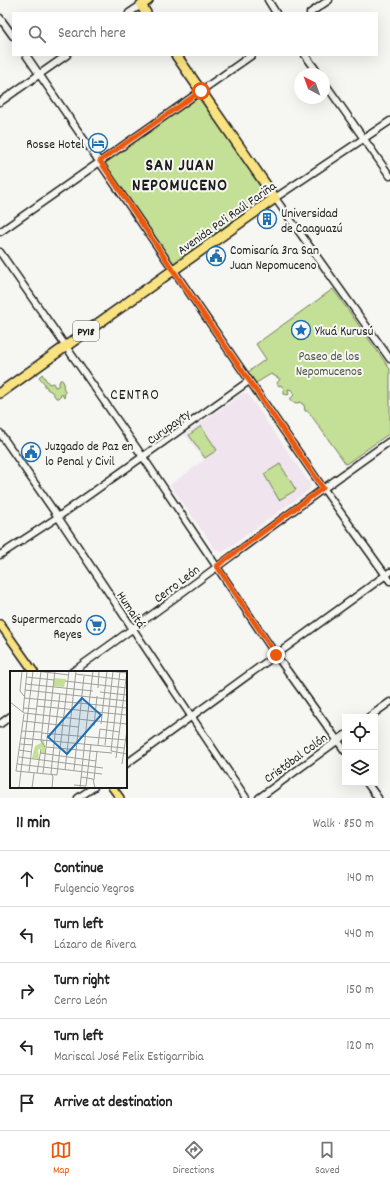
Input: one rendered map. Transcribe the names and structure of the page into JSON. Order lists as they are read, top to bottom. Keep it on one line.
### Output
{"streets":{"highway":["Avenida Pa'i Raúl Fariña","PY18"],"street":["Curupayty","Cerro León","Humaitá","Cristóbal Colón"]},"crossings":[["Curupayty","Humaitá"],["Cerro León","Humaitá"]],"districts":["SAN JUAN NEPOMUCENO","CENTRO"],"parks":["Paseo de los Nepomucenos"],"places":{"hotel":["Rosse Hotel"],"building":["Universidad de Caaguazú"],"public building":["Comisaría 3ra San Juan Nepomuceno","Juzgado de Paz en lo Penal y Civil"],"place":["Ykuá Kurusú"],"supermarket":["Supermercado Reyes"]},"north":"top left","page":{"search":"Search here","heading":["11 min","Walk · 850 m"],"list":[["Continue","Fulgencio Yegros","140 m"],["Turn left","Lázaro de Rivera","440 m"],["Turn right","Cerro León","150 m"],["Turn left","Mariscal José Felix Estigarribia","120 m"],"Arrive at destination"],"nav":["Map","Directions","Saved"]}}
